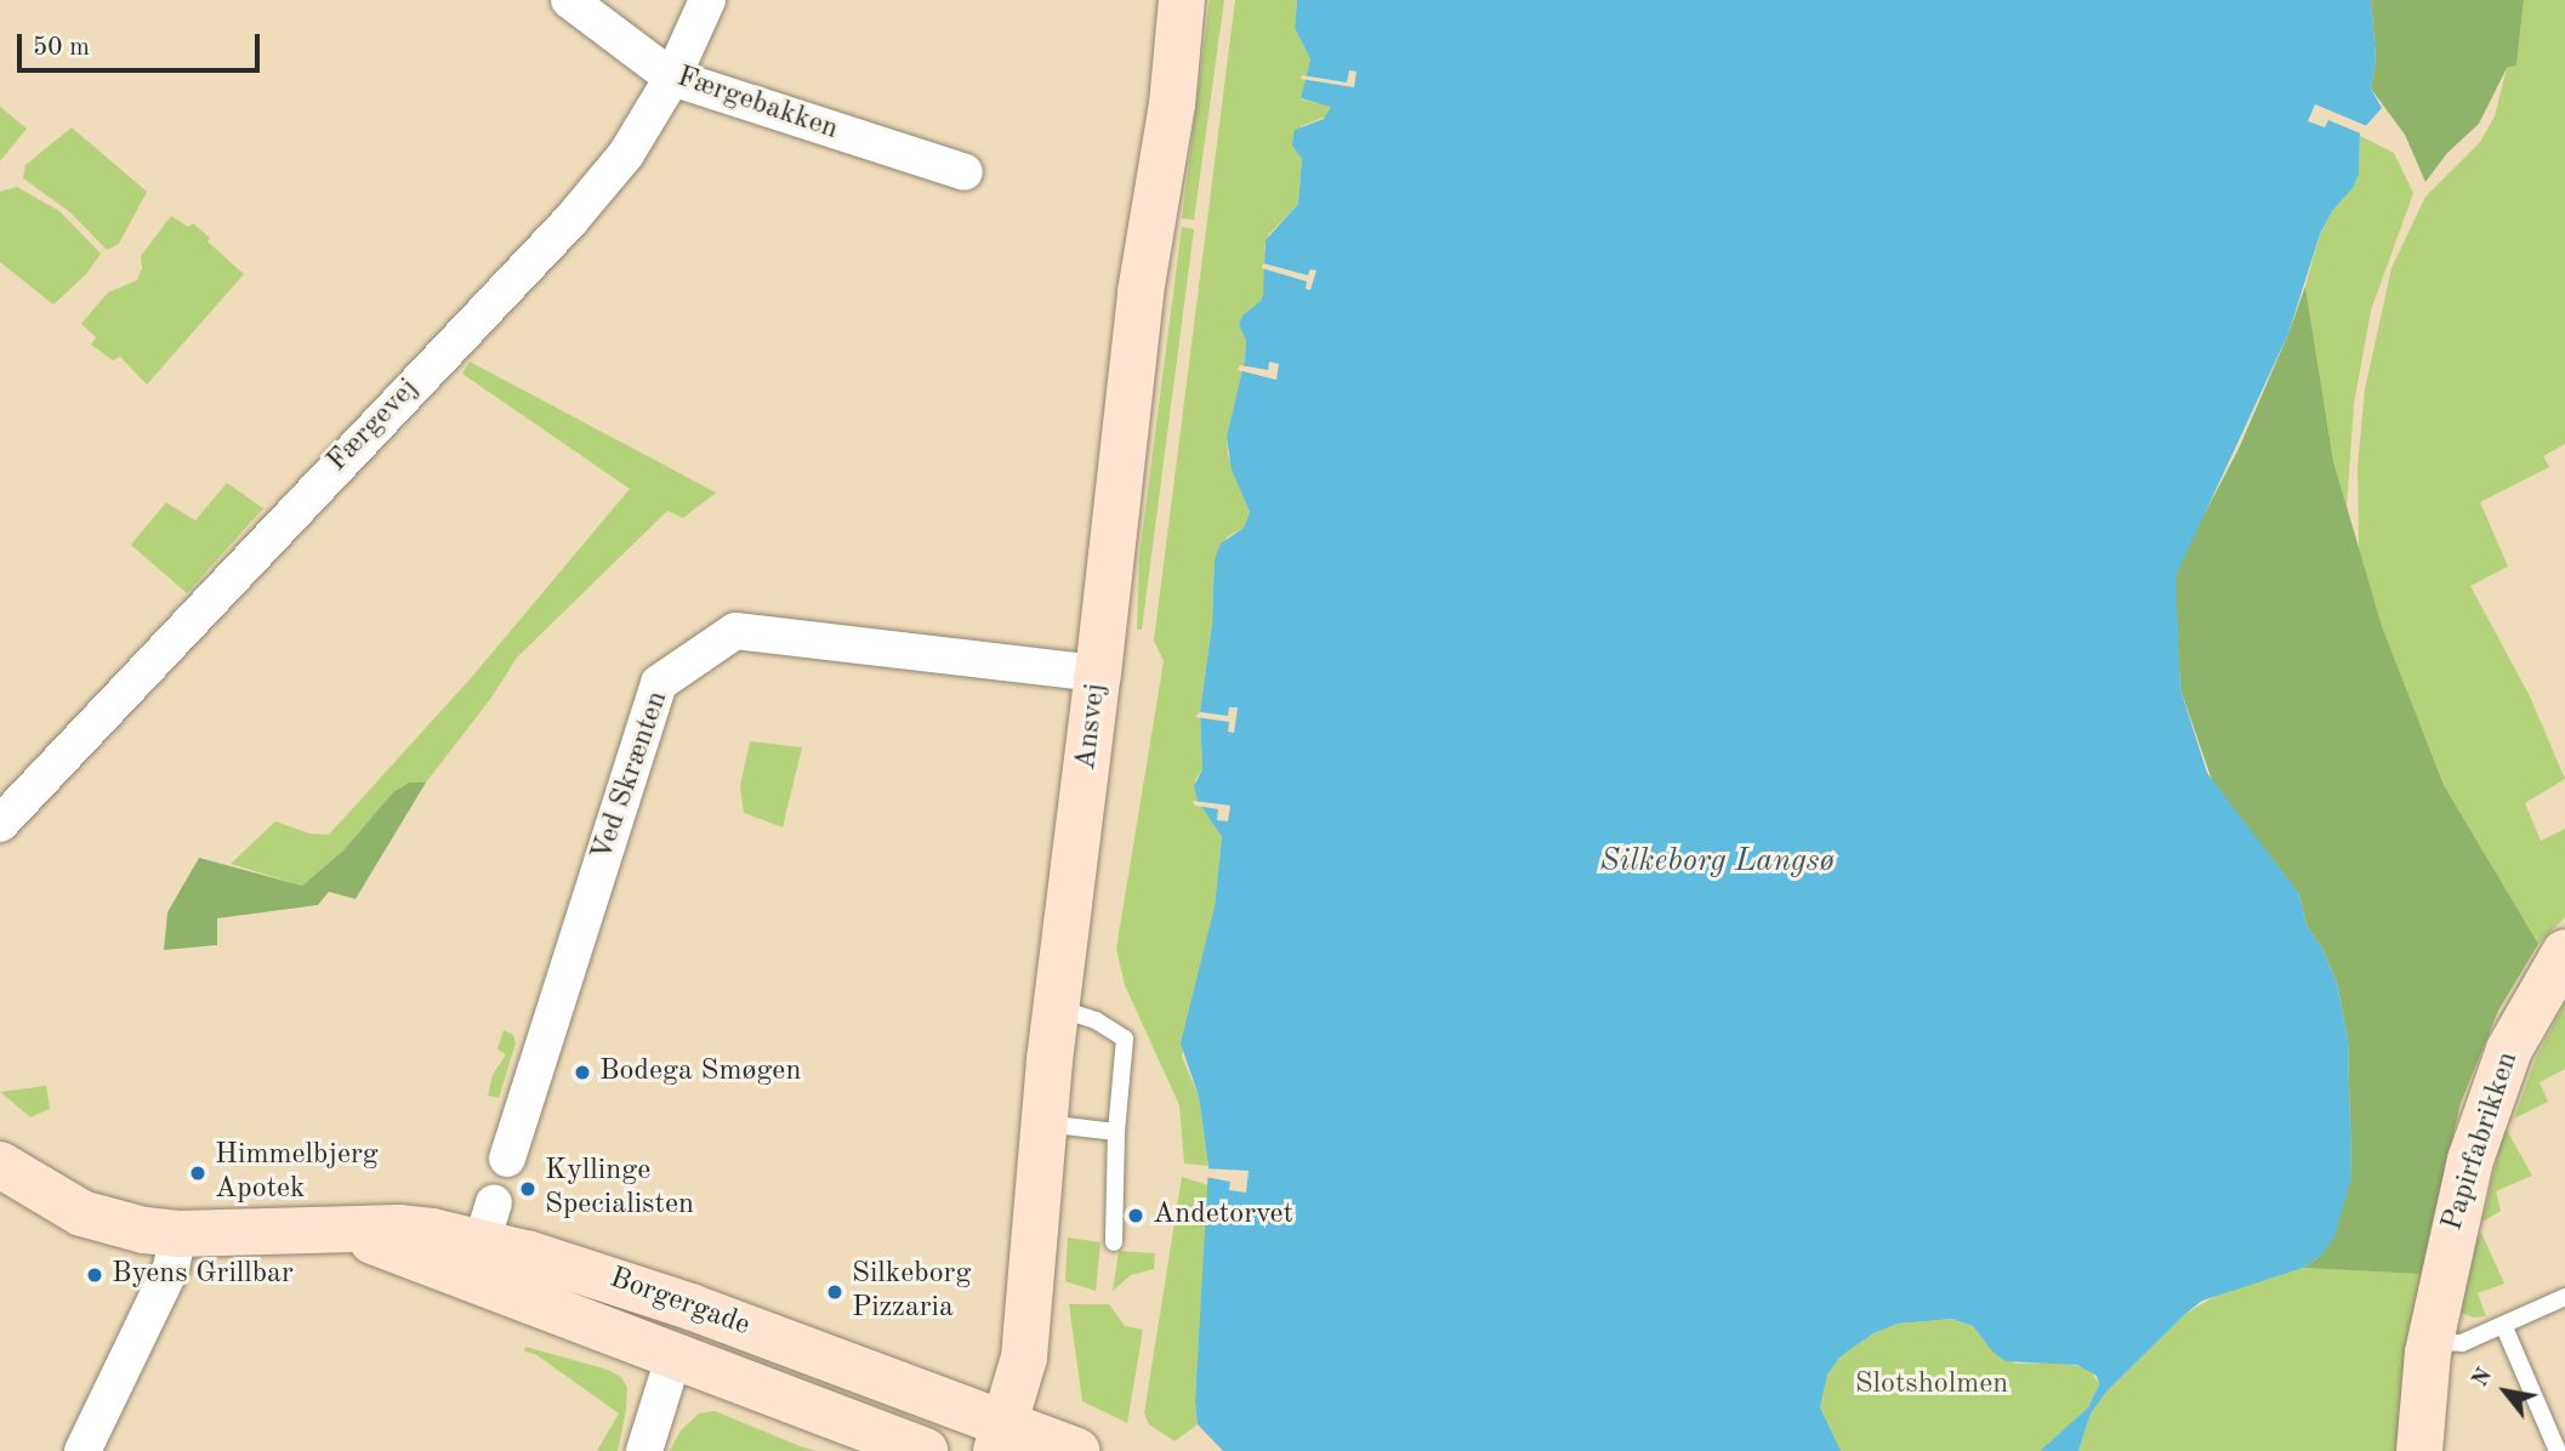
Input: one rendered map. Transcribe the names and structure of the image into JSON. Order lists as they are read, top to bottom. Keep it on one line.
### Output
{"streets":{"street":["Færgebakken","Færgevej","Ansvej","Ved Skrænten","Papirfabrikken","Borgergade"]},"crossings":[["Færgebakken","Færgevej"],["Ansvej","Ved Skrænten"],["Ansvej","Borgergade"]],"water":["Silkeborg Langsø"],"parks":["Slotsholmen"],"places":["Bodega Smøgen","Himmelbjerg Apotek","Kyllinge Specialisten","Andetorvet","Byens Grillbar","Silkeborg Pizzaria"],"scale_bar":"50 m","north":"top left"}
